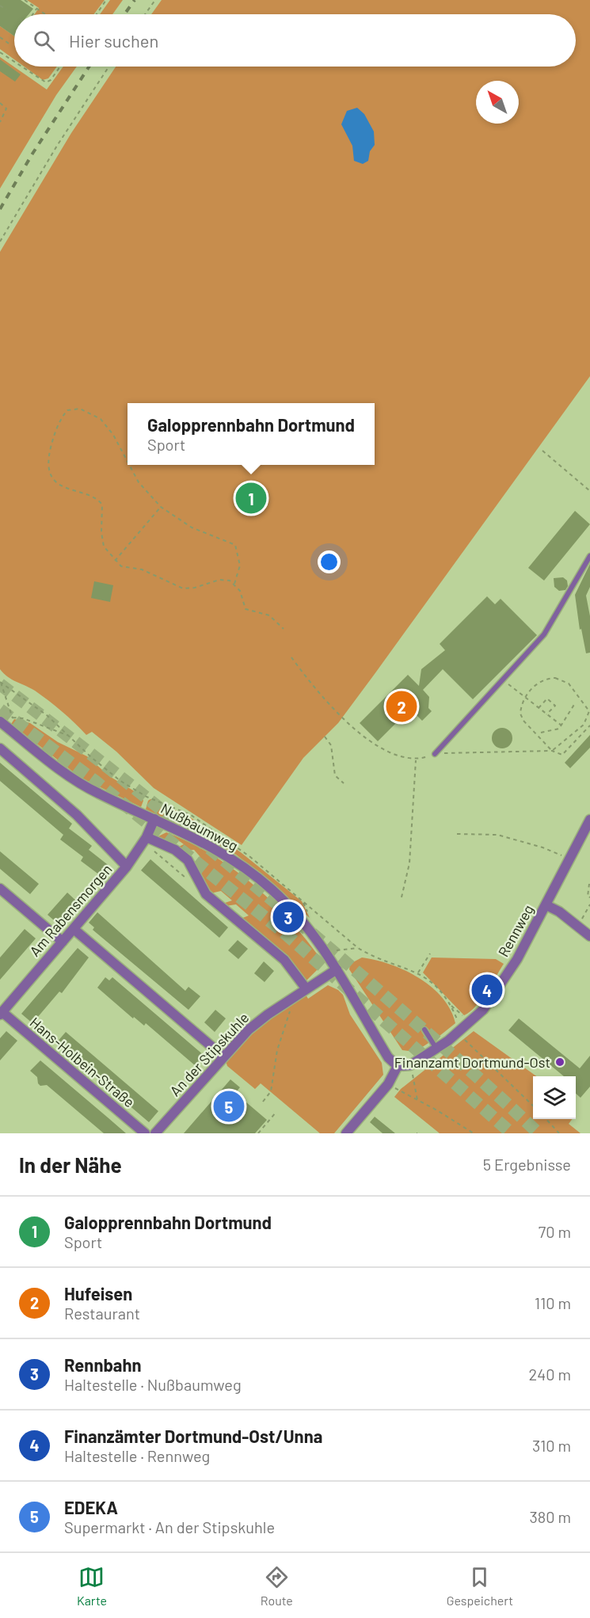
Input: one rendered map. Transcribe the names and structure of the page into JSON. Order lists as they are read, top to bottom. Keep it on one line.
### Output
{"streets":{"street":["Nußbaumweg","Am Rabensmorgen","Rennweg","An der Stipskuhle","Hans-Holbein-Straße"]},"crossings":[["Nußbaumweg","Am Rabensmorgen"],["Nußbaumweg","Rennweg"],["Nußbaumweg","An der Stipskuhle"],["Am Rabensmorgen","Hans-Holbein-Straße"]],"places":["Finanzamt Dortmund-Ost"],"north":"top left","page":{"search":"Hier suchen","popup":["Galopprennbahn Dortmund","Sport"],"pins":["1","2","3","4","5"],"heading":["In der Nähe","5 Ergebnisse"],"list":[{"mark":"1","name":"Galopprennbahn Dortmund","note":"Sport","value":"70 m"},{"mark":"2","name":"Hufeisen","note":"Restaurant","value":"110 m"},{"mark":"3","name":"Rennbahn","note":"Haltestelle · Nußbaumweg","value":"240 m"},{"mark":"4","name":"Finanzämter Dortmund-Ost/Unna","note":"Haltestelle · Rennweg","value":"310 m"},{"mark":"5","name":"EDEKA","note":"Supermarkt · An der Stipskuhle","value":"380 m"}],"nav":["Karte","Route","Gespeichert"]}}
